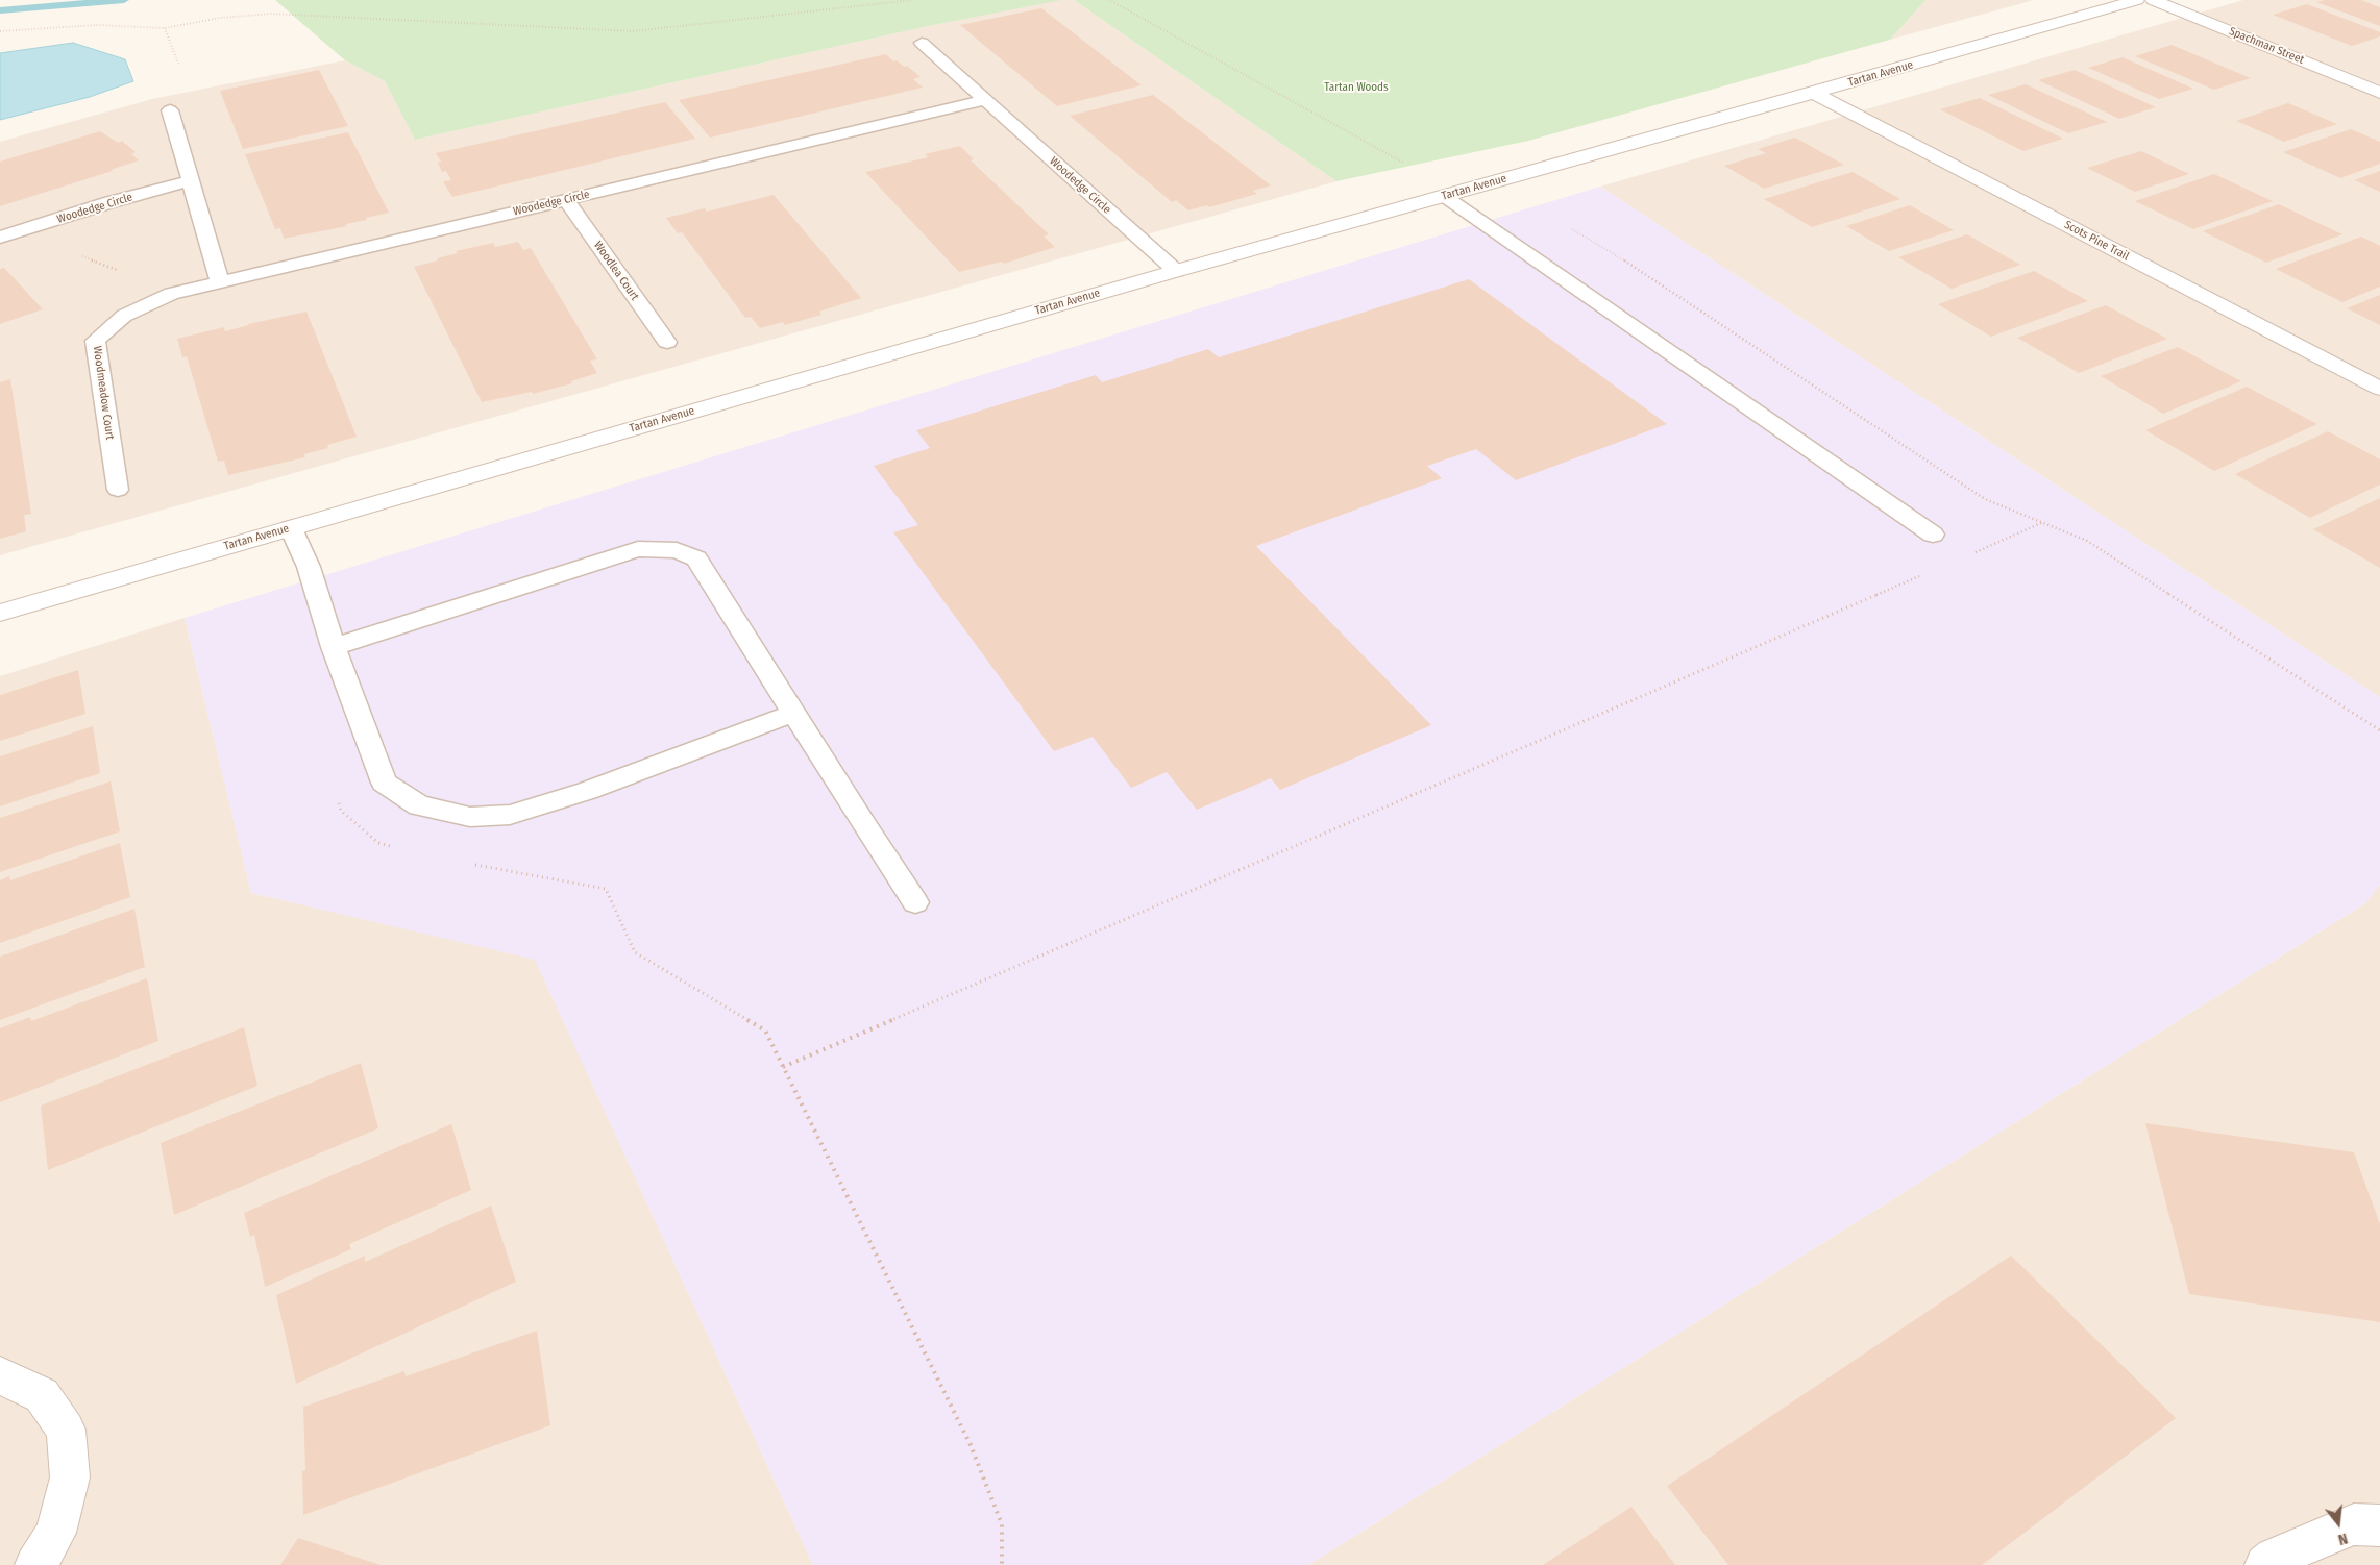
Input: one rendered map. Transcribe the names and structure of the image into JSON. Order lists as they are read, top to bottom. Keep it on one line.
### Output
{"streets":{"street":["Spachman Street","Tartan Avenue","Scots Pine Trail"],"lane":["Woodedge Circle","Woodlea Court","Woodmeadow Court"]},"crossings":[["Tartan Avenue","Woodedge Circle"],["Tartan Avenue","Scots Pine Trail"],["Woodedge Circle","Woodlea Court"],["Woodedge Circle","Woodmeadow Court"]],"parks":["Tartan Woods"],"north":"bottom"}
